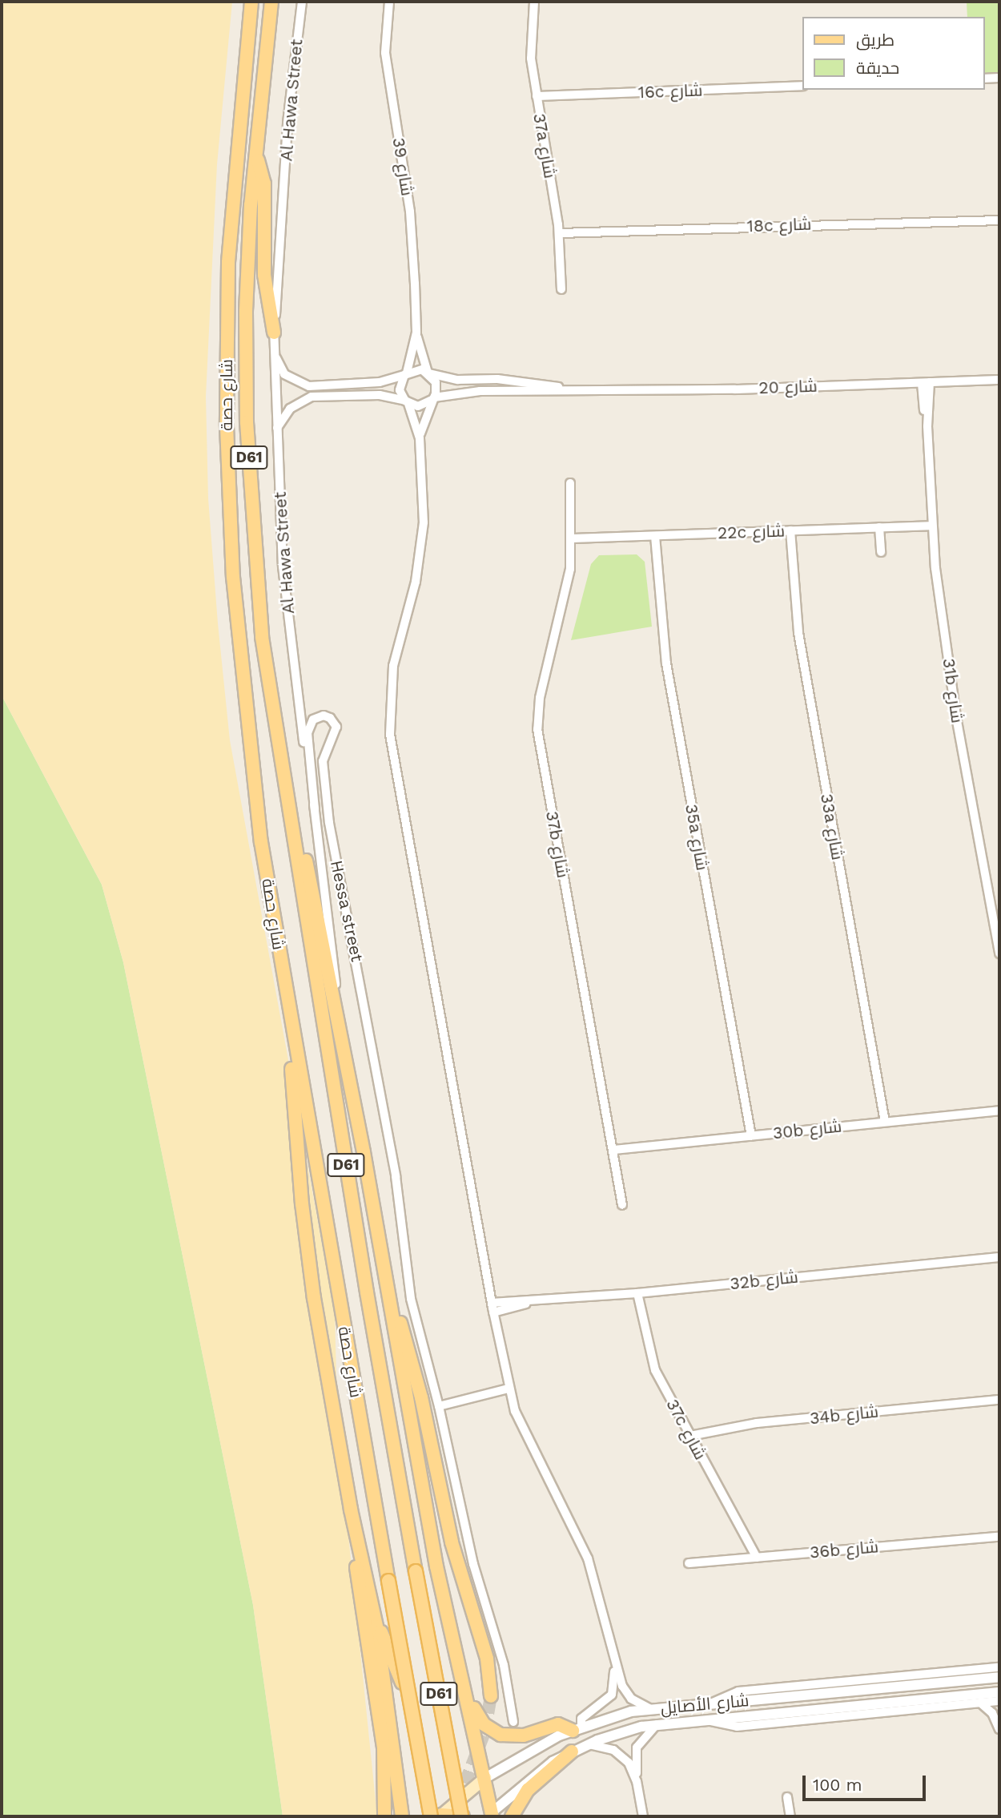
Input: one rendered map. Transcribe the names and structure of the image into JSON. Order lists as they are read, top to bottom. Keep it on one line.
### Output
{"streets":{"main road":["شارع حصة","D61","شارع الأصايل"],"street":["16c شارع","Al Hawa Street","37a شارع","شارع 39","18c شارع","شارع 20","22c شارع","31b شارع","33a شارع","35a شارع","37b شارع","Hessa street","30b شارع","32b شارع","34b شارع","37c شارع","36b شارع"]},"crossings":[["16c شارع","37a شارع"],["Al Hawa Street","شارع حصة"],["Al Hawa Street","Hessa street"],["37a شارع","18c شارع"],["شارع 39","شارع 20"],["شارع 20","31b شارع"],["شارع حصة","D61"],["شارع حصة","شارع الأصايل"],["22c شارع","31b شارع"],["22c شارع","33a شارع"],["22c شارع","35a شارع"],["22c شارع","37b شارع"],["33a شارع","30b شارع"],["35a شارع","30b شارع"],["37b شارع","30b شارع"],["32b شارع","37c شارع"],["34b شارع","37c شارع"],["37c شارع","36b شارع"]],"legend":["طريق","حديقة"],"scale_bar":"100 m"}
